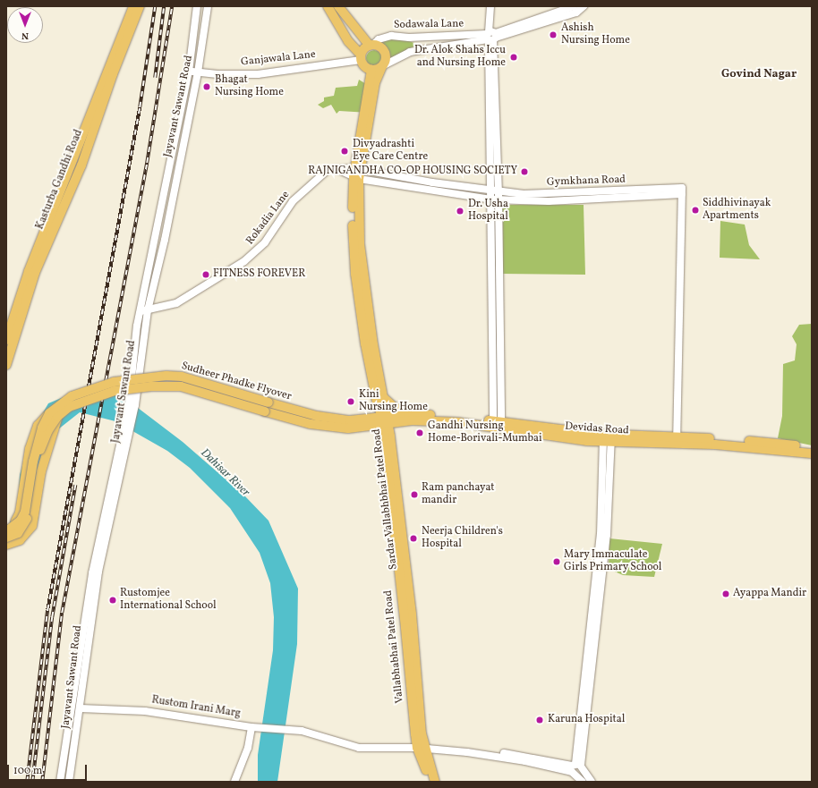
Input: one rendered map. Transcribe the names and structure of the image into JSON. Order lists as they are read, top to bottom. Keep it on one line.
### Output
{"streets":{"main road":["Kasturba Gandhi Road","Sudheer Phadke Flyover","Devidas Road","Sardar Vallabhbhai Patel Road","Vallabhabhai Patel Road"],"street":["Sodawala Lane","Ganjawala Lane","Jayavant Sawant Road","Gymkhana Road","Rokadia Lane","Rustom Irani Marg"]},"crossings":[["Sodawala Lane","Ganjawala Lane"],["Sodawala Lane","Sardar Vallabhbhai Patel Road"],["Ganjawala Lane","Jayavant Sawant Road"],["Ganjawala Lane","Sardar Vallabhbhai Patel Road"],["Jayavant Sawant Road","Rokadia Lane"],["Jayavant Sawant Road","Rustom Irani Marg"],["Gymkhana Road","Rokadia Lane"],["Gymkhana Road","Devidas Road"],["Gymkhana Road","Sardar Vallabhbhai Patel Road"],["Sudheer Phadke Flyover","Devidas Road"],["Sudheer Phadke Flyover","Sardar Vallabhbhai Patel Road"],["Sudheer Phadke Flyover","Vallabhabhai Patel Road"],["Devidas Road","Sardar Vallabhbhai Patel Road"],["Devidas Road","Vallabhabhai Patel Road"],["Sardar Vallabhbhai Patel Road","Vallabhabhai Patel Road"]],"districts":["Govind Nagar"],"water":["Dahisar River"],"places":["Ashish Nursing Home","Dr. Alok Shahs Iccu and Nursing Home","Bhagat Nursing Home","Divyadrashti Eye Care Centre","RAJNIGANDHA CO-OP HOUSING SOCIETY","Siddhivinayak Apartments","Dr. Usha Hospital","FITNESS FOREVER","Kini Nursing Home","Gandhi Nursing Home-Borivali-Mumbai","Ram panchayat mandir","Neerja Children's Hospital","Mary Immaculate Girls Primary School","Ayappa Mandir","Rustomjee International School","Karuna Hospital"],"scale_bar":"100 m","north":"bottom"}
